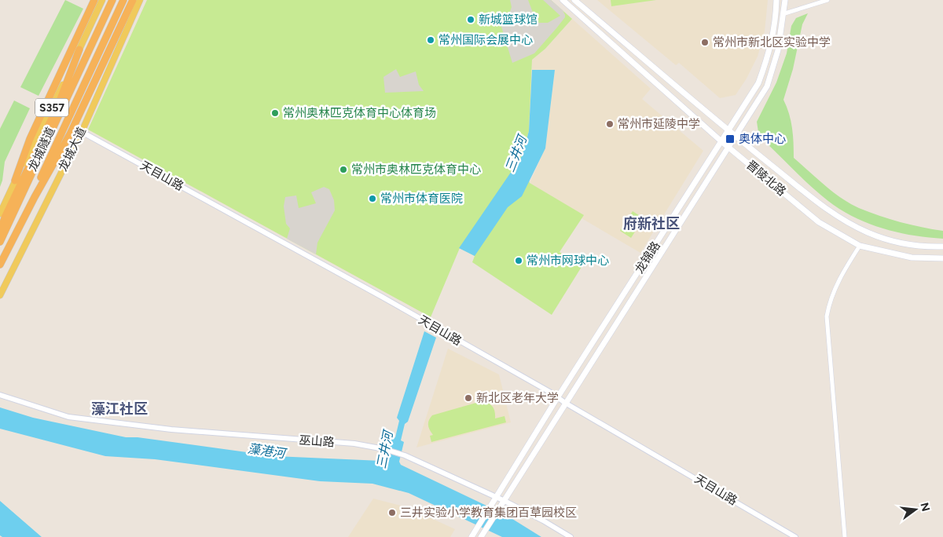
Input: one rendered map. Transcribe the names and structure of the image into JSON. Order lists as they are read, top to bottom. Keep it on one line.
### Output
{"streets":{"highway":["龙城隧道"],"main road":["S357","龙城大道","晋陵北路","龙锦路"],"street":["天目山路","巫山路"]},"crossings":[["龙城大道","天目山路"],["天目山路","龙锦路"],["晋陵北路","龙锦路"],["龙锦路","巫山路"]],"districts":["府新社区","藻江社区"],"water":["三井河","藻港河"],"places":{"other":["新城篮球馆","常州国际会展中心","常州市新北区实验中学","常州奥林匹克体育中心体育场","常州市延陵中学","常州市奥林匹克体育中心","常州市体育医院","常州市网球中心","新北区老年大学","三井实验小学教育集团百草园校区"],"transit":["奥体中心"]},"north":"right"}
